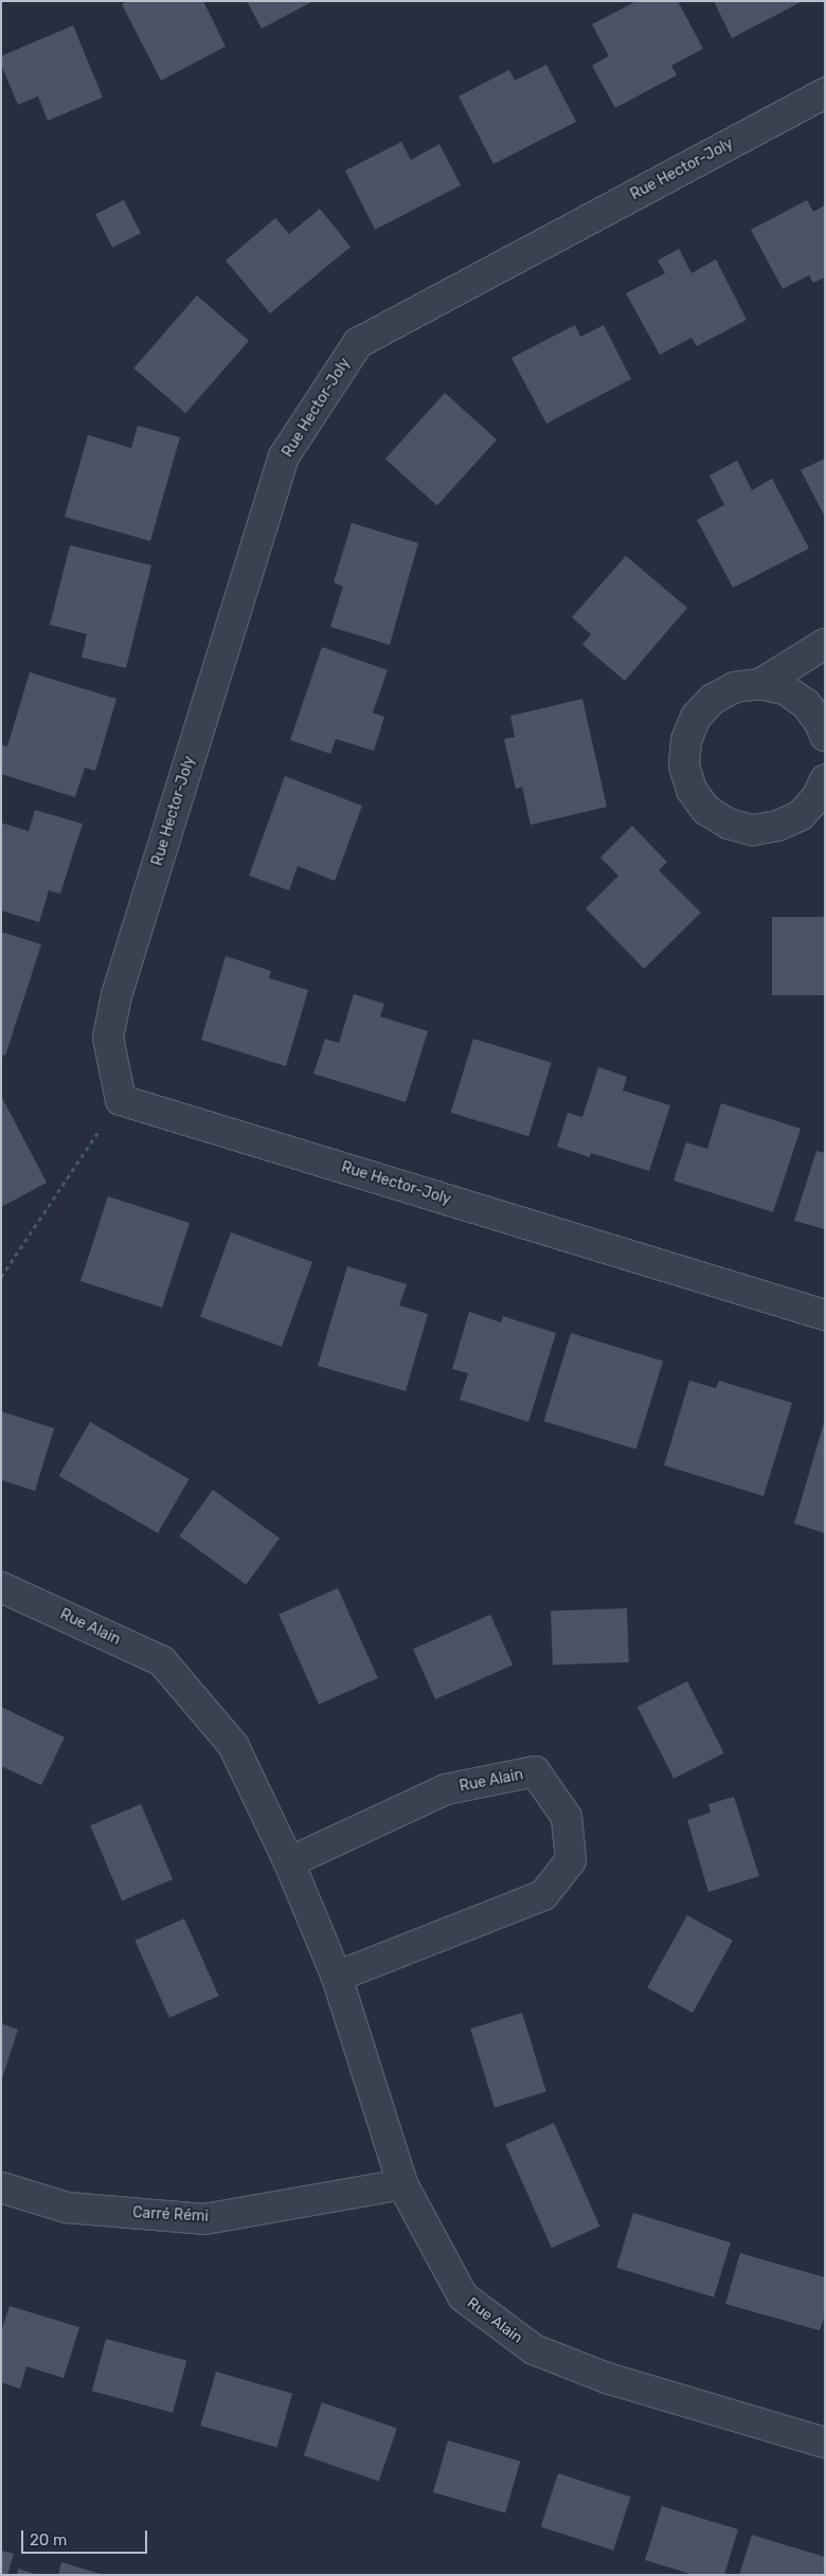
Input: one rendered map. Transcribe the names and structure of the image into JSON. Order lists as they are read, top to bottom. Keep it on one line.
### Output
{"streets":{"street":["Rue Hector-Joly","Rue Alain","Carré Rémi"]},"crossings":[["Rue Alain","Carré Rémi"]],"scale_bar":"20 m"}
